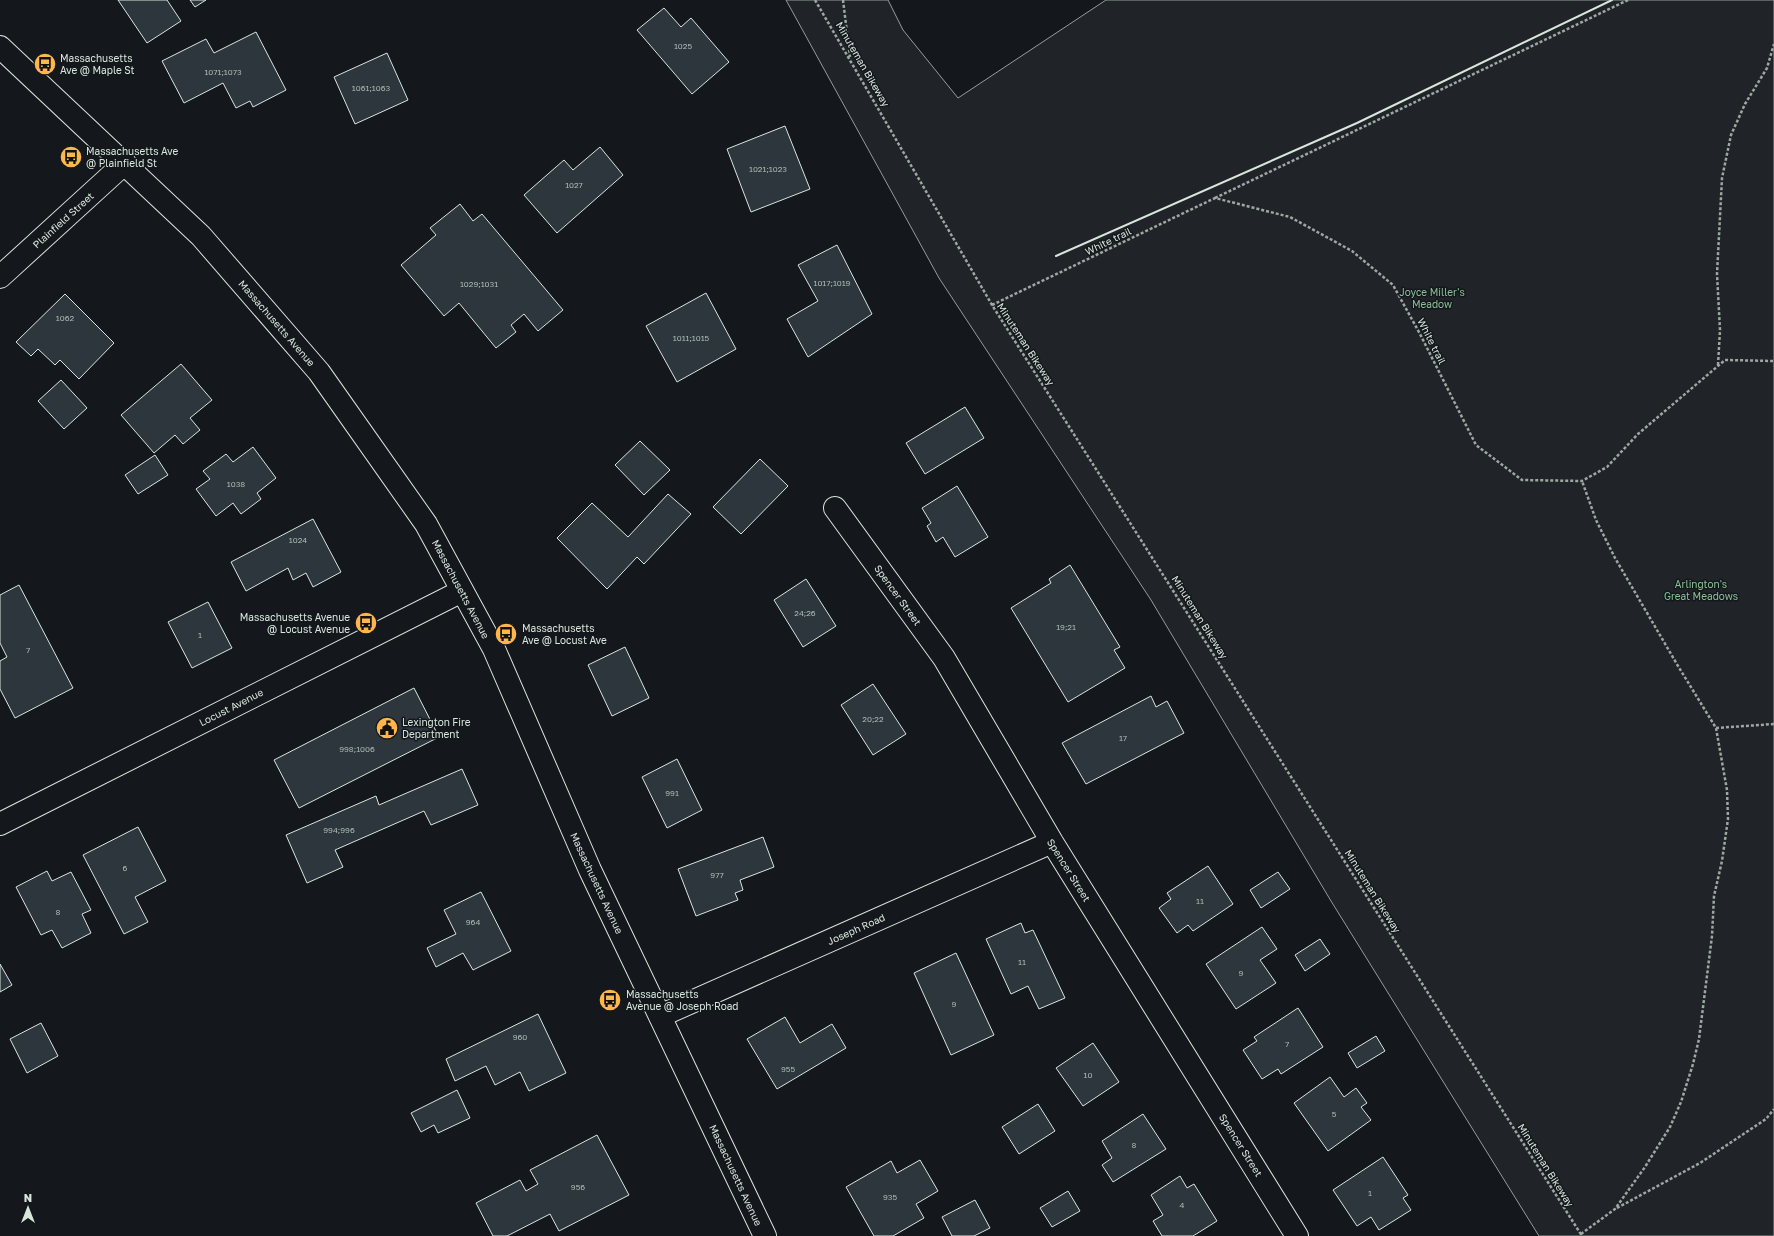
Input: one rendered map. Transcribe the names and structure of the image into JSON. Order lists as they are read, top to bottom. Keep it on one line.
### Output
{"streets":{"street":["Plainfield Street","Massachusetts Avenue","Spencer Street","Locust Avenue","Joseph Road"],"path":["Minuteman Bikeway","White trail"]},"crossings":[["Minuteman Bikeway","White trail"],["Plainfield Street","Massachusetts Avenue"],["Massachusetts Avenue","Locust Avenue"],["Massachusetts Avenue","Joseph Road"],["Spencer Street","Joseph Road"]],"parks":["Joyce Miller's Meadow","Arlington's Great Meadows"],"places":{"bus stop":["Massachusetts Ave @ Maple St","Massachusetts Ave @ Plainfield St","Massachusetts Avenue @ Locust Avenue","Massachusetts Ave @ Locust Ave","Massachusetts Avenue @ Joseph Road"],"public building":["Lexington Fire Department"]},"house_numbers":["1025","1071;1073","1061;1063","1021;1023","1027","1017;1019","1029;1031","1062","1011;1015","1038","1024","24;26","19;21","1","7","20;22","17","998;1006","991","994;996","6","977","11","8","964","11","9","9","960","7","955","10","5","8","956","1","935","4"],"north":"top"}
